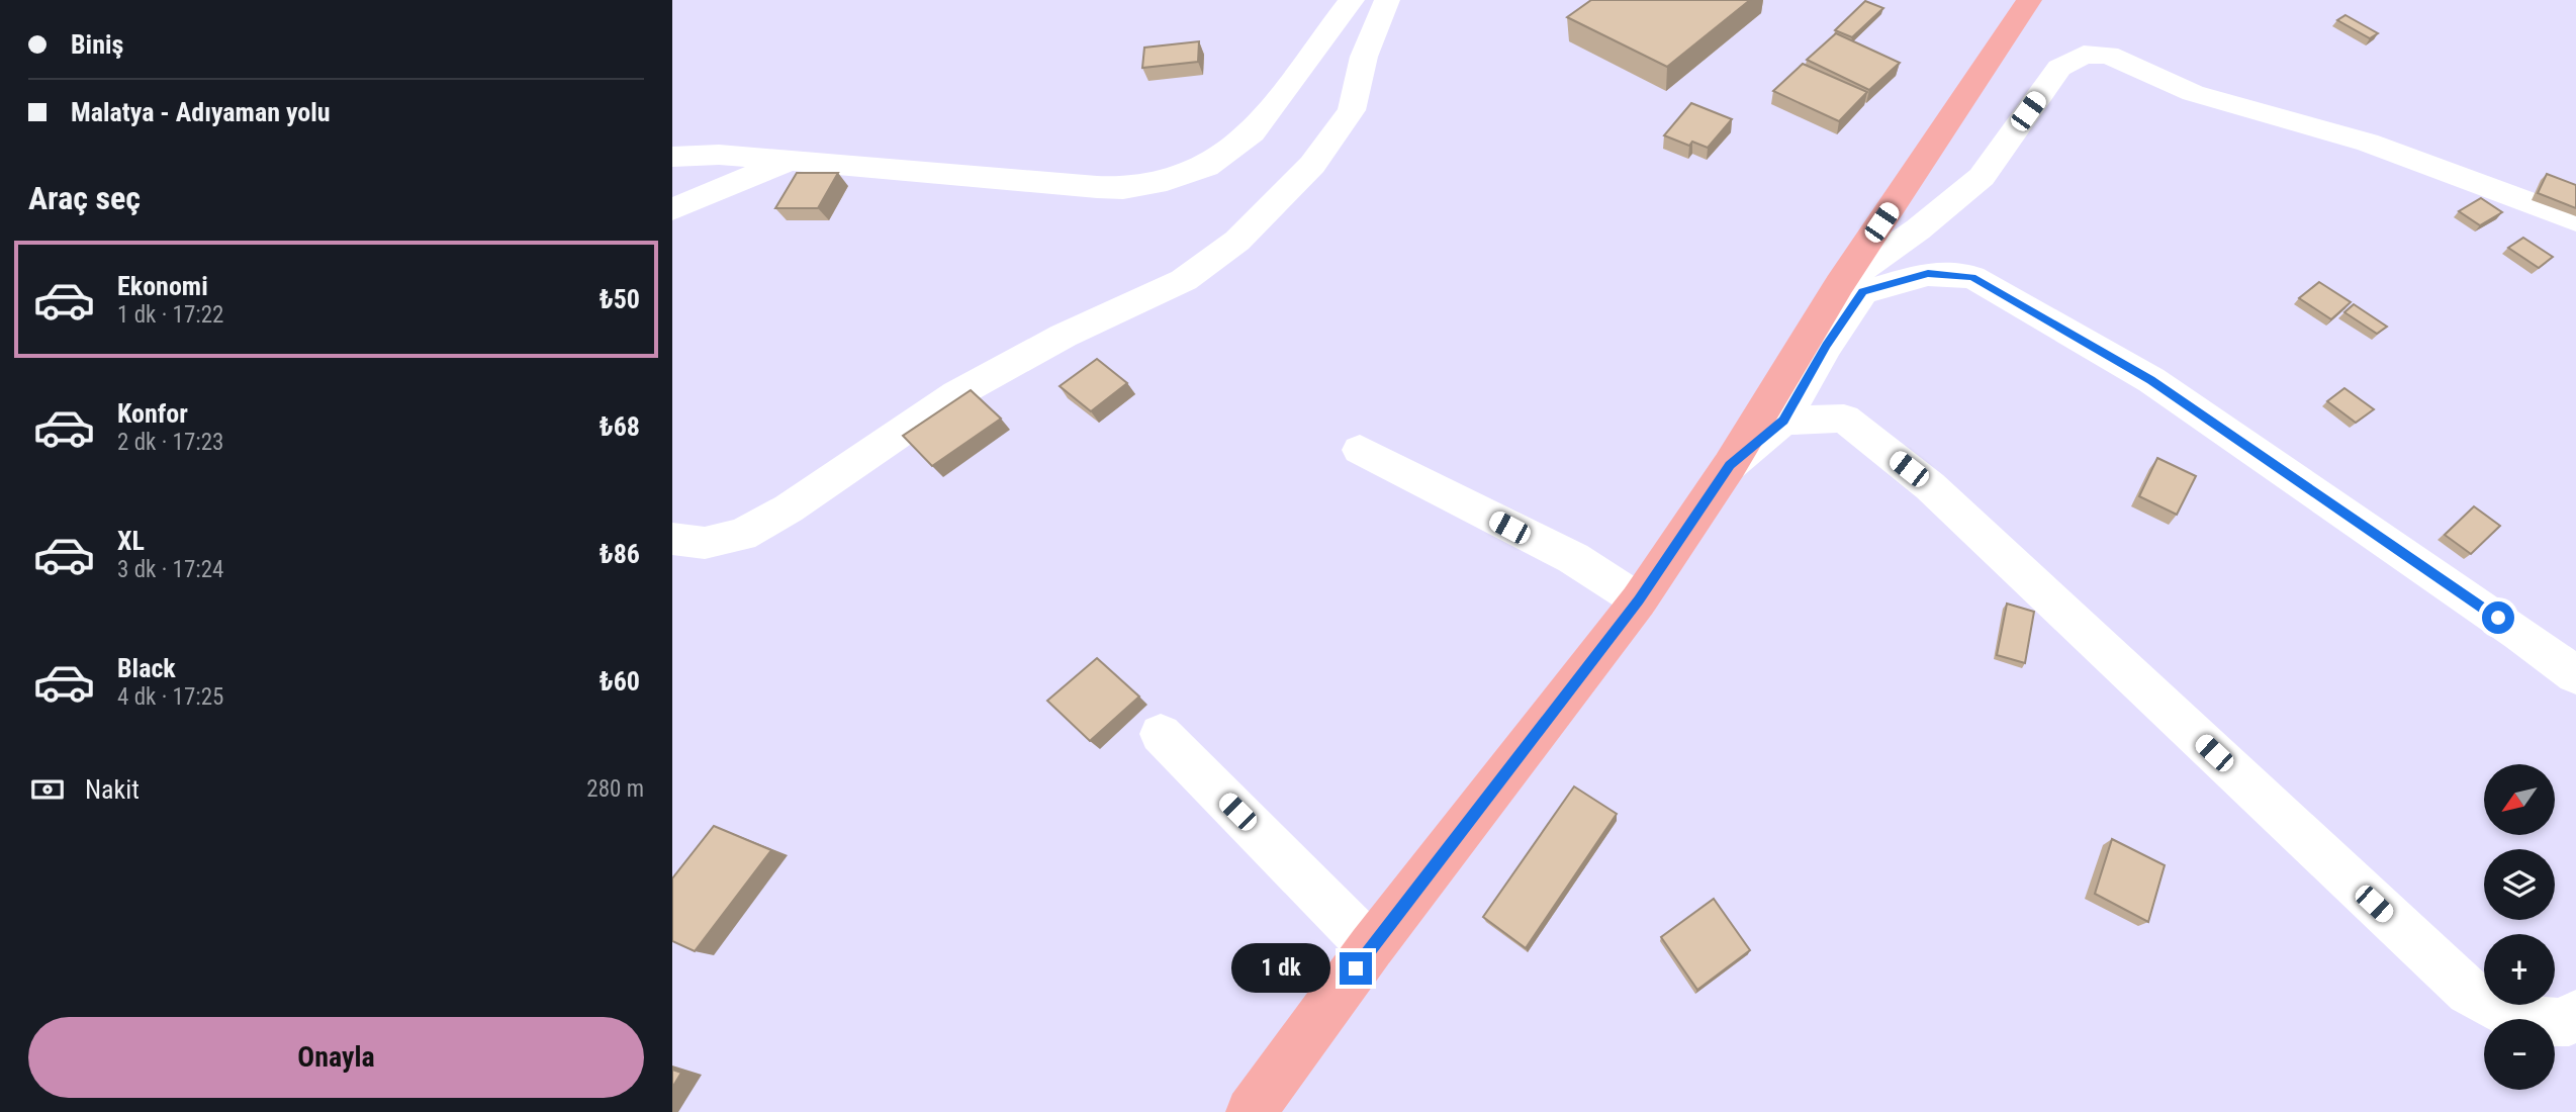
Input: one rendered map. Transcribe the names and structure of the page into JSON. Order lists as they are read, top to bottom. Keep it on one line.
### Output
{"north":"bottom left","page":{"banner":["Biniş","Malatya - Adıyaman yolu"],"heading":"Araç seç","list":[{"name":"Ekonomi","note":"1 dk · 17:22","value":"₺50"},{"name":"Konfor","note":"2 dk · 17:23","value":"₺68"},{"name":"XL","note":"3 dk · 17:24","value":"₺86"},{"name":"Black","note":"4 dk · 17:25","value":"₺60"}],"pay":["Nakit","280 m"],"map_buttons":["+","−"],"bubble":"1 dk","buttons":"Onayla"}}
